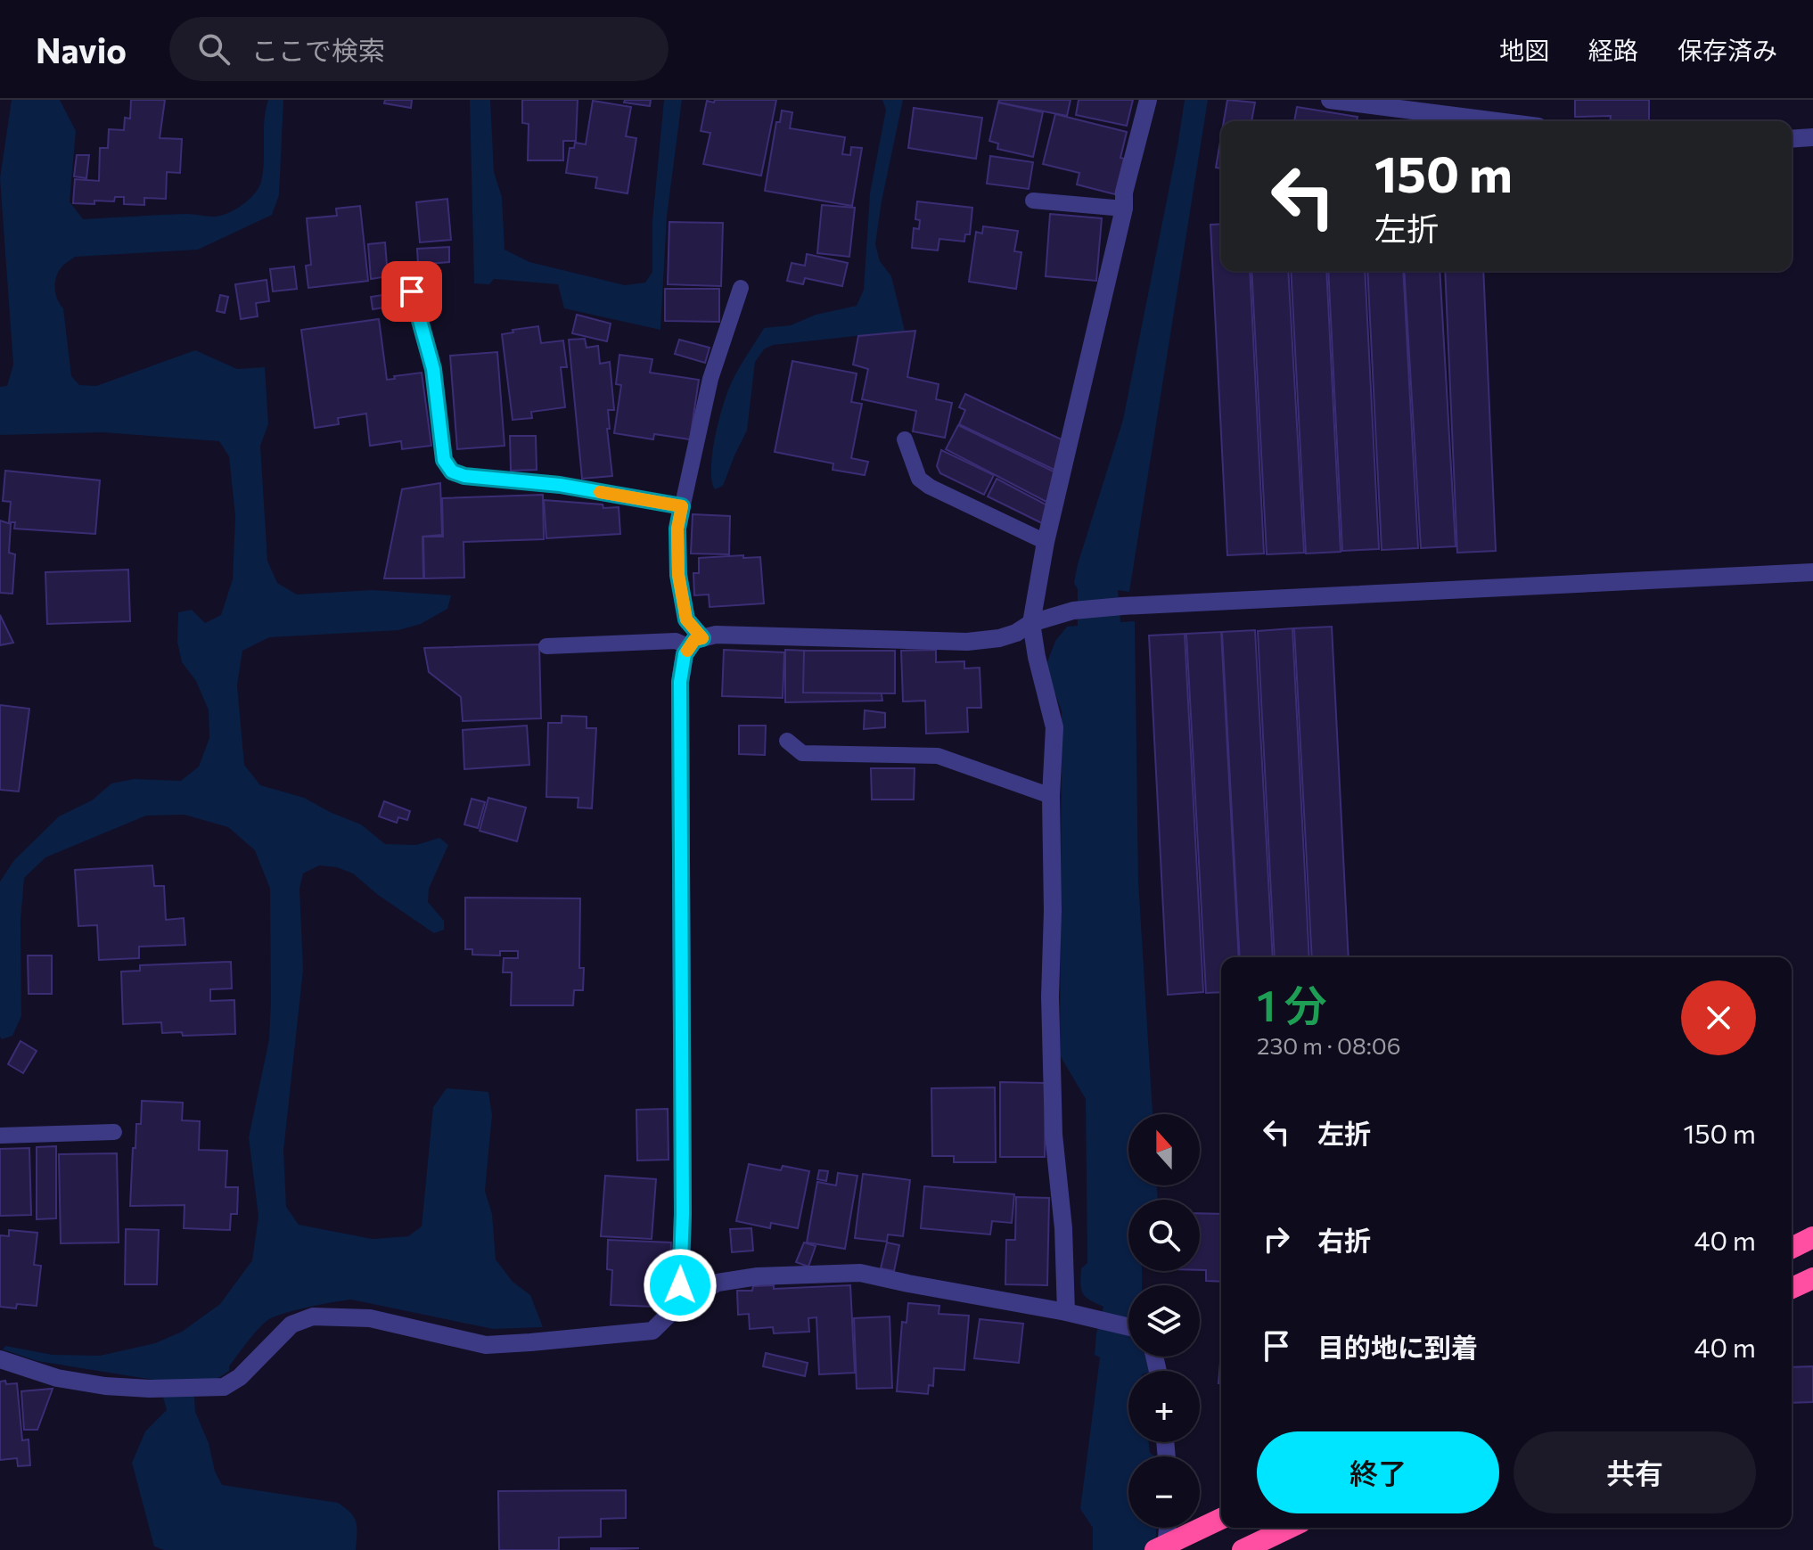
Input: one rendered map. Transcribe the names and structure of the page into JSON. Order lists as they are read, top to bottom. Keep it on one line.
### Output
{"north":"top","page":{"header":"Navio","search":"ここで検索","nav":["地図","経路","保存済み"],"turn":["150 m","左折"],"heading":["1 分","230 m · 08:06"],"list":[{"name":"左折","value":"150 m"},{"name":"右折","value":"40 m"},{"name":"目的地に到着","value":"40 m"}],"map_buttons":["+","−"],"buttons":["終了","共有"]}}
